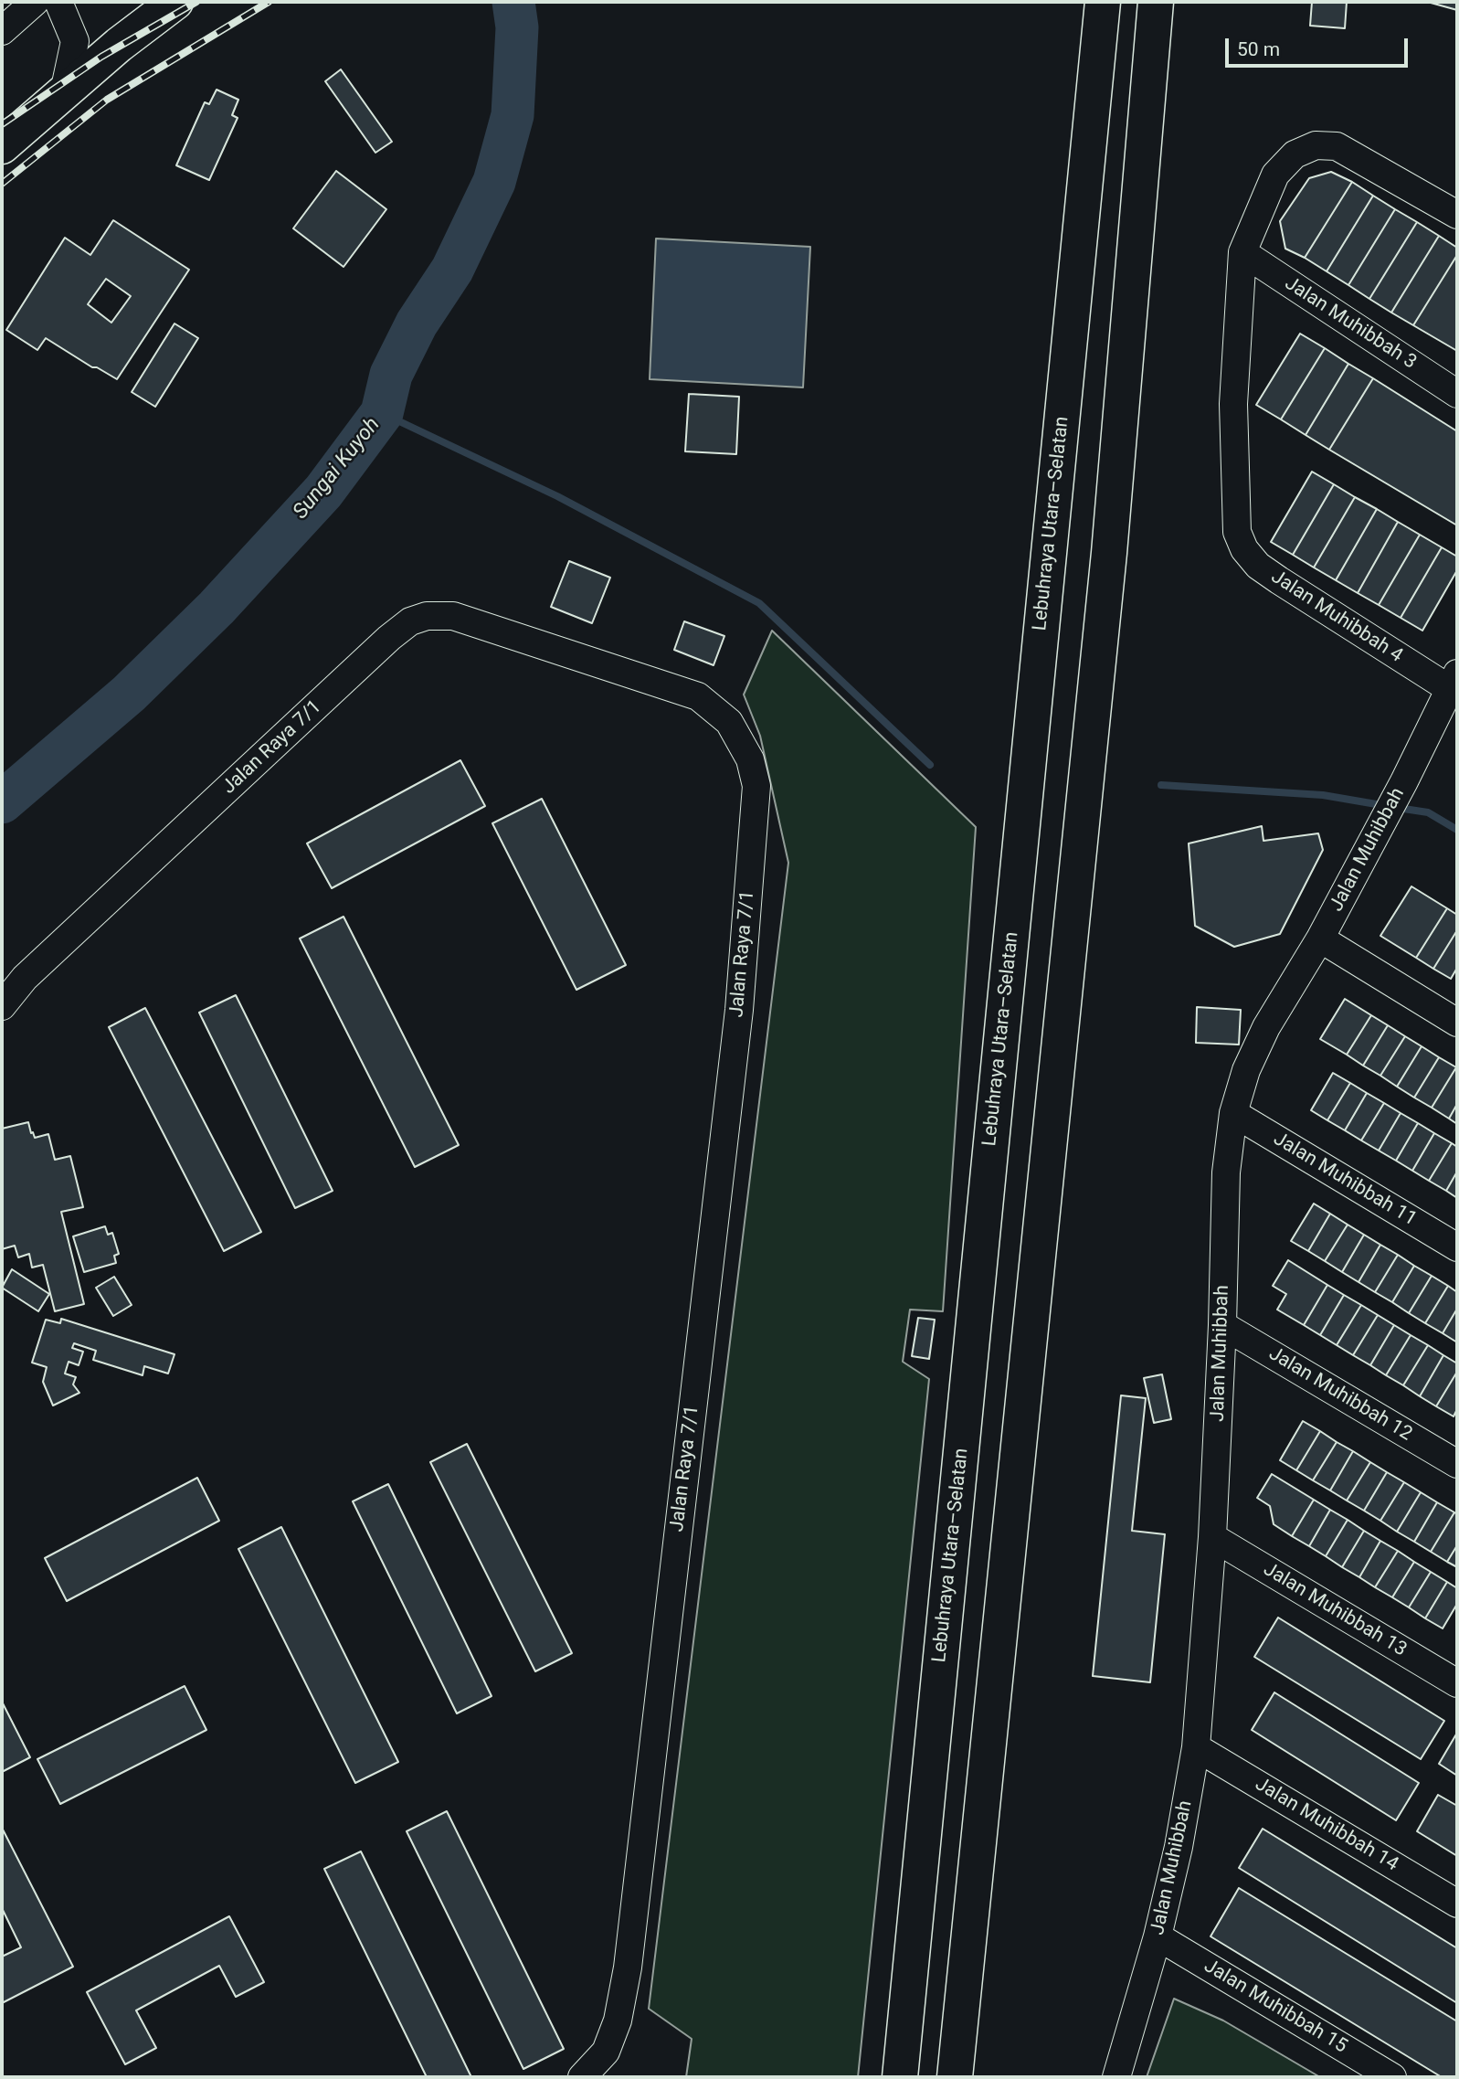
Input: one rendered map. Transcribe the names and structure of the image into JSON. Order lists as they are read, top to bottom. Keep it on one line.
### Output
{"streets":{"main road":["Lebuhraya Utara–Selatan"],"street":["Jalan Muhibbah 3","Jalan Muhibbah 4","Jalan Raya 7/1","Jalan Muhibbah","Jalan Muhibbah 11","Jalan Muhibbah 12","Jalan Muhibbah 13","Jalan Muhibbah 14","Jalan Muhibbah 15"]},"crossings":[["Jalan Muhibbah 3","Jalan Muhibbah 4"],["Jalan Muhibbah 4","Jalan Muhibbah"],["Jalan Muhibbah","Jalan Muhibbah 11"],["Jalan Muhibbah","Jalan Muhibbah 12"],["Jalan Muhibbah","Jalan Muhibbah 13"],["Jalan Muhibbah","Jalan Muhibbah 14"],["Jalan Muhibbah","Jalan Muhibbah 15"]],"water":["Sungai Kuyoh"],"scale_bar":"50 m"}
